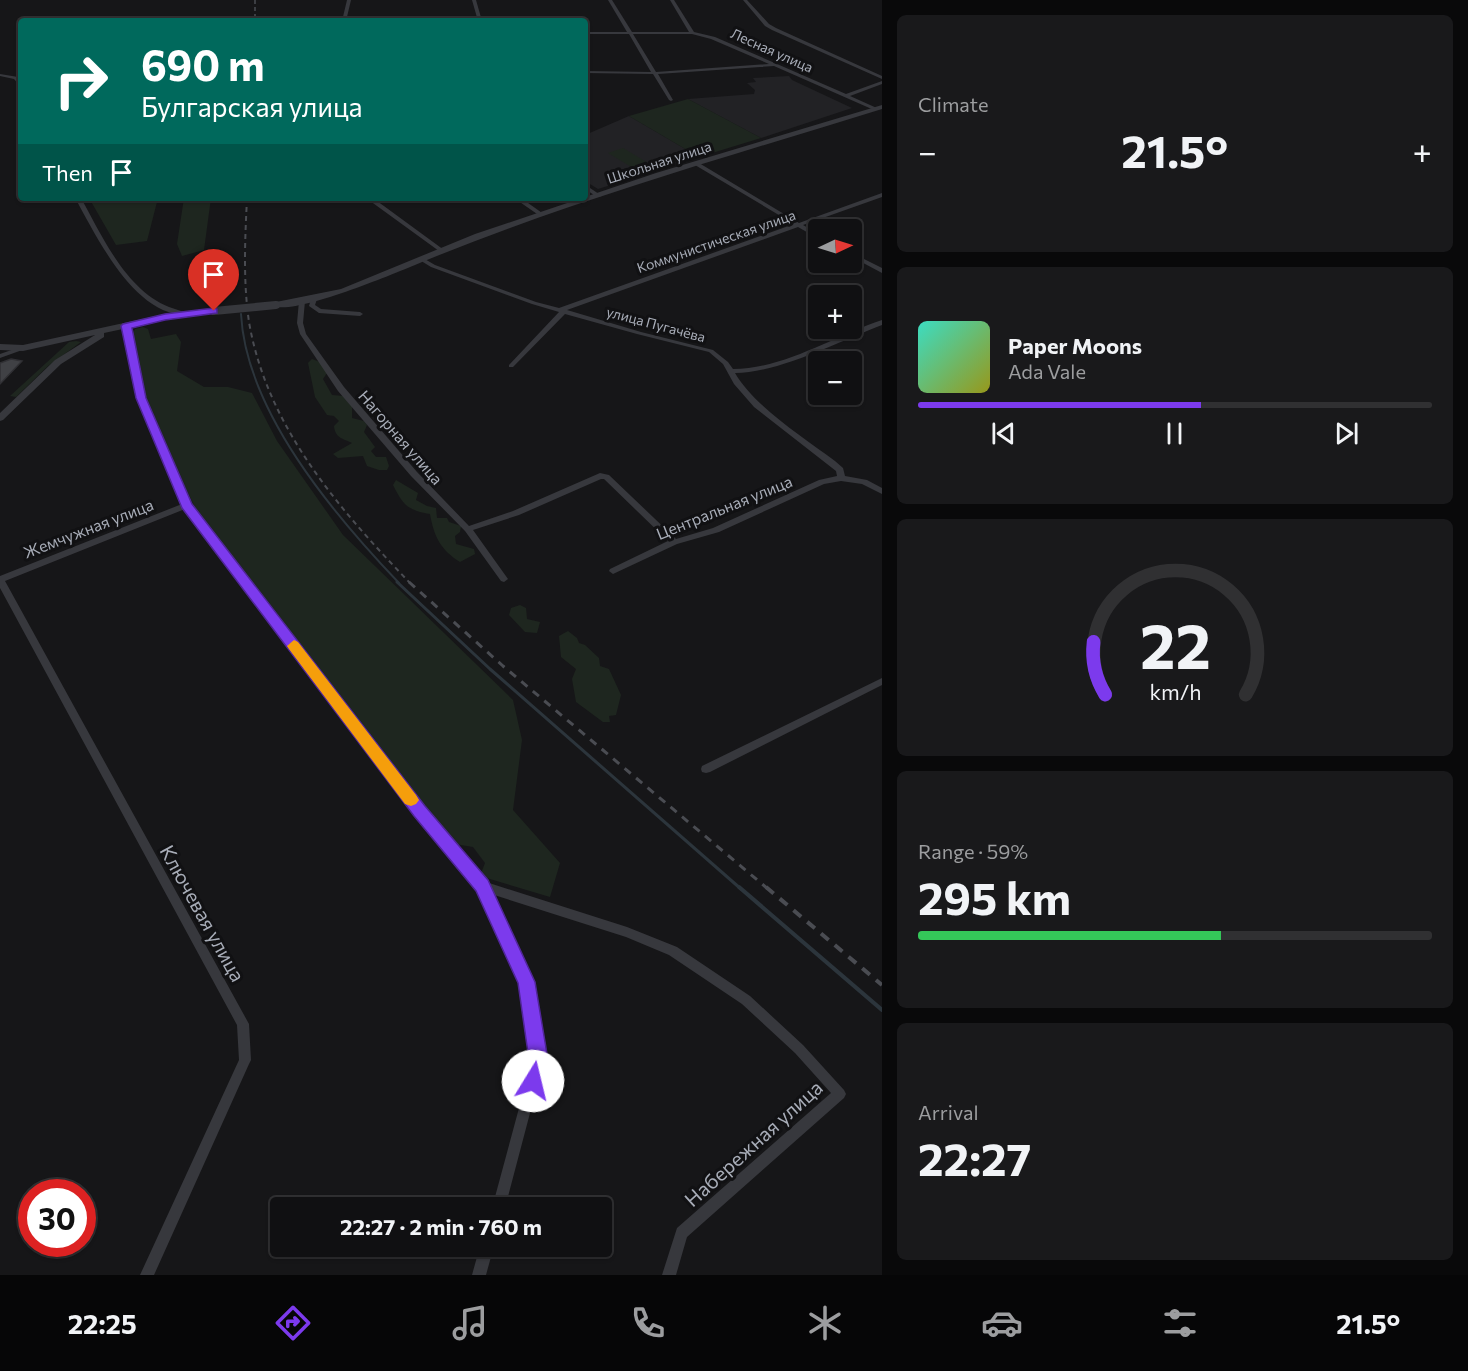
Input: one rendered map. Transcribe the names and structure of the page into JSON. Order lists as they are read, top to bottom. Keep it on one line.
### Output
{"streets":{"street":["Лесная улица","Школьная улица","Коммунистическая улица","улица Пугачёва","Нагорная улица","Центральная улица","Жемчужная улица","Ключевая улица","Набережная улица"]},"crossings":[["Лесная улица","Школьная улица"],["Школьная улица","улица Пугачёва"],["Школьная улица","Нагорная улица"],["Коммунистическая улица","улица Пугачёва"],["улица Пугачёва","Центральная улица"],["Жемчужная улица","Ключевая улица"]],"north":"right","page":{"tile":["Climate",["Range · 59%","295 km"],["Arrival","22:27"]],"turn":["690 m","Булгарская улица"],"heat":["−","21.5°","+"],"then":"Then","map_buttons":["+","−"],"song":["Paper Moons","Ada Vale"],"limit":"30","trip":"22:27 · 2 min · 760 m","tabs":["22:25","21.5°"],"gauge":["22","km/h"]}}
